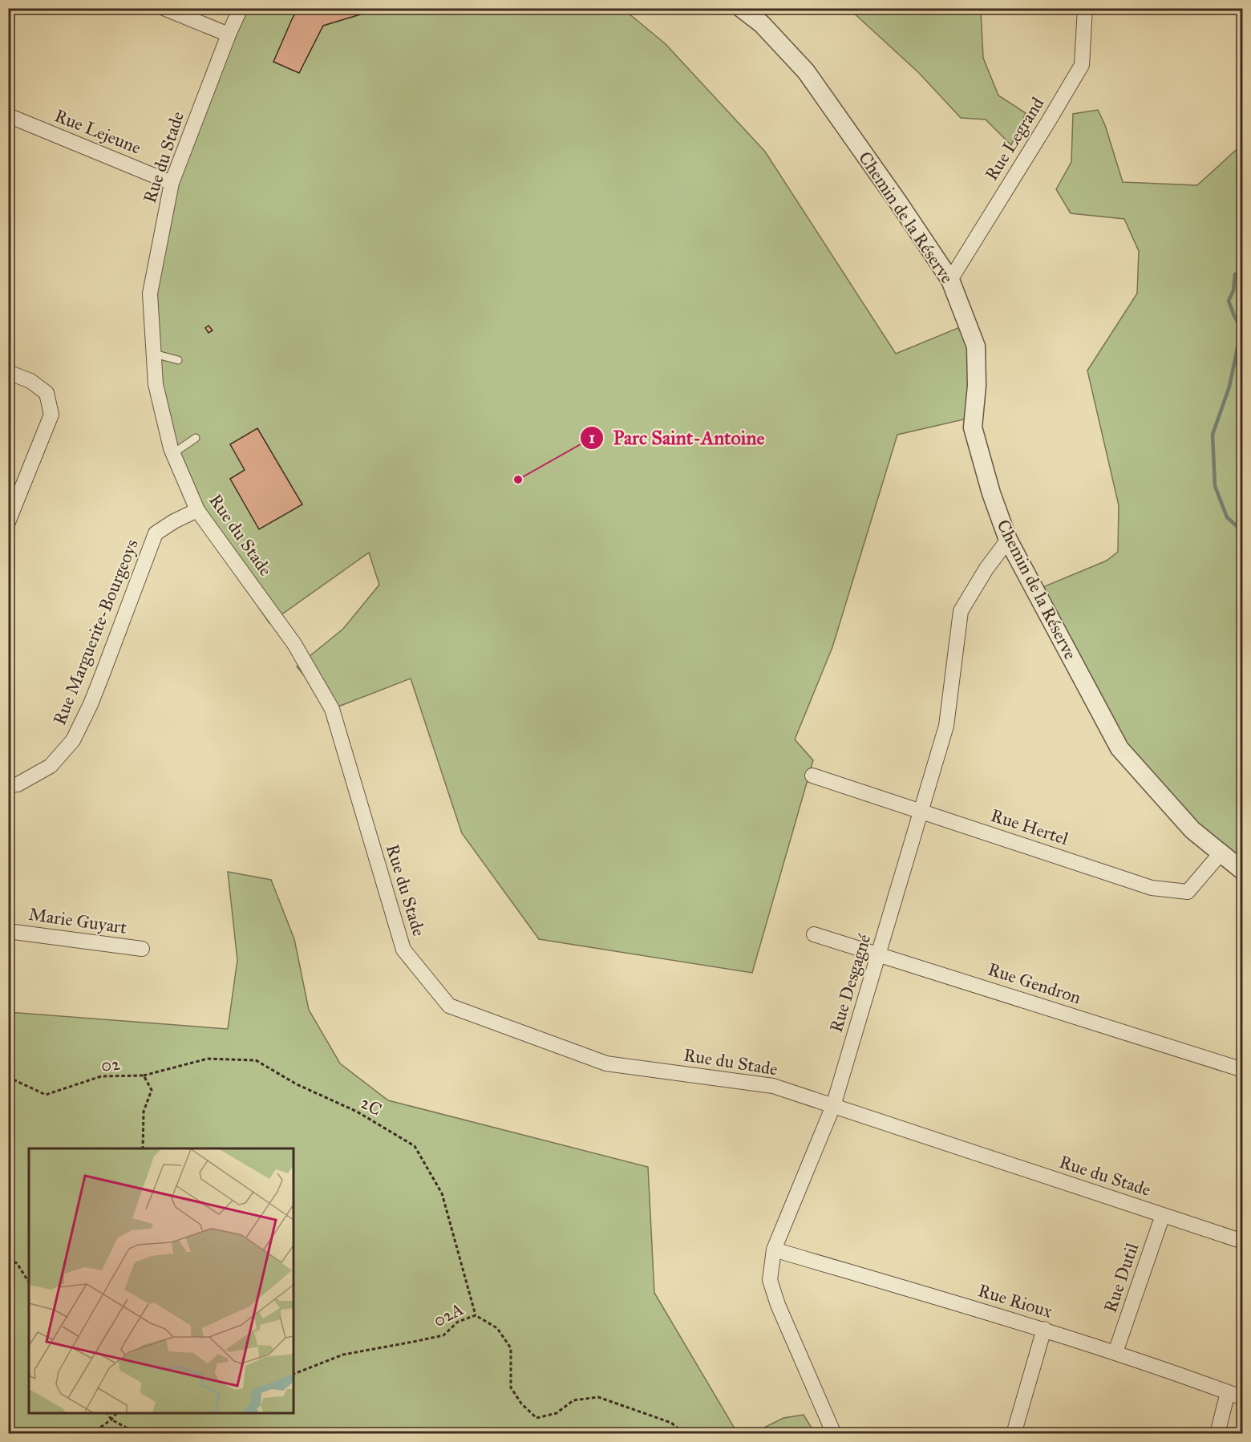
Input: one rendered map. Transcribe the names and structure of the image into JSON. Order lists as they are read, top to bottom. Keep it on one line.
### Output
{"streets":{"street":["Rue Lejeune","Rue Legrand","Rue du Stade","Chemin de la Réserve","Rue Marguerite-Bourgeoys","Rue Hertel","Marie Guyart","Rue Desgagné","Rue Gendron","Rue Dutil","Rue Rioux"],"path":["02","2C","02A"]},"crossings":[["Rue Lejeune","Rue du Stade"],["Rue Legrand","Chemin de la Réserve"],["Rue du Stade","Rue Marguerite-Bourgeoys"],["Rue du Stade","Rue Desgagné"],["Rue du Stade","Rue Dutil"],["Chemin de la Réserve","Rue Hertel"],["Chemin de la Réserve","Rue Desgagné"],["Rue Hertel","Rue Desgagné"],["Rue Desgagné","Rue Gendron"],["Rue Desgagné","Rue Rioux"],["02","2C"],["2C","02A"],["Rue Dutil","Rue Rioux"]],"places":["Parc Saint-Antoine"]}
